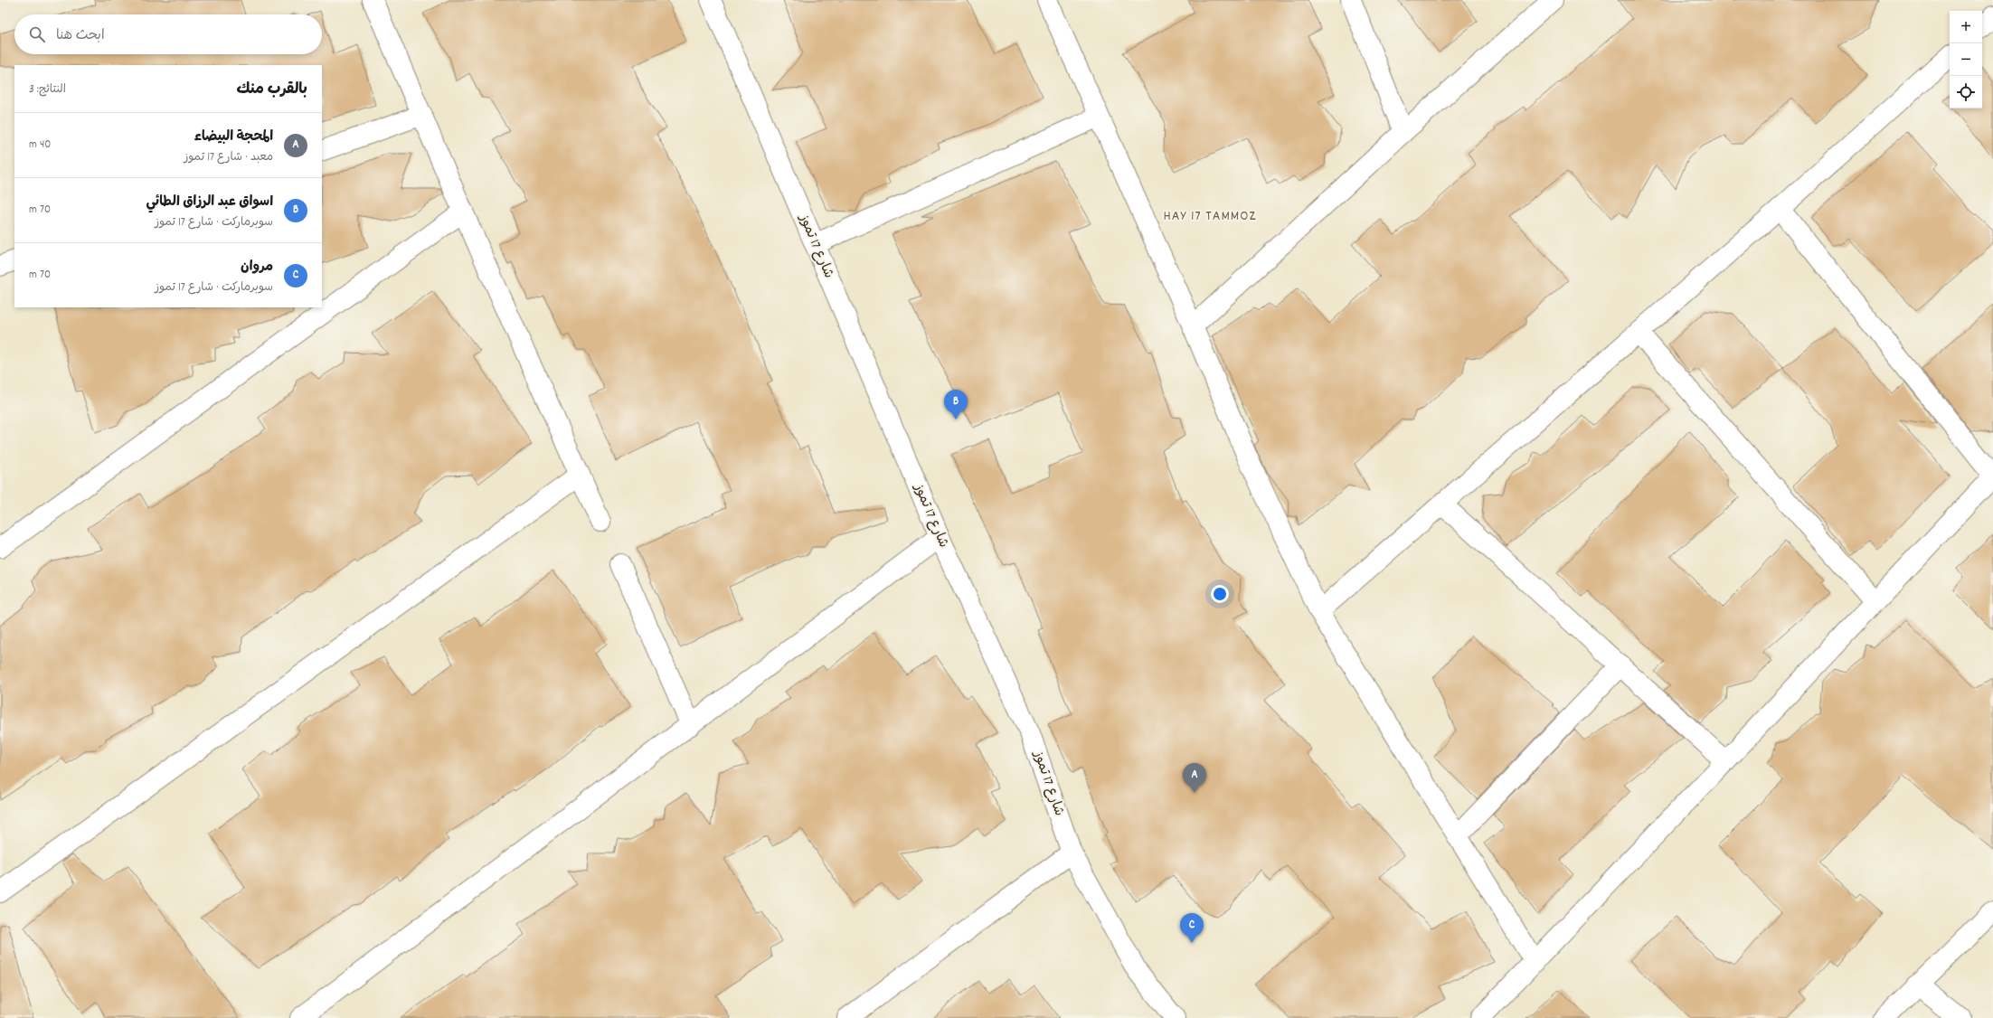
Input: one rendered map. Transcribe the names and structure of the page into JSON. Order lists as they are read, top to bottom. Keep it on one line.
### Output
{"streets":{"street":["شارع 17 تموز"]},"districts":["HAY 17 TAMMOZ"],"page":{"map_buttons":["+","−"],"search":"ابحث هنا","heading":["بالقرب منك","النتائج: 3"],"list":[{"mark":"A","name":"المحجة البيضاء","note":"معبد · شارع 17 تموز","value":"40 m"},{"mark":"B","name":"اسواق عبد الرزاق الطائي","note":"سوبرماركت · شارع 17 تموز","value":"70 m"},{"mark":"C","name":"مروان","note":"سوبرماركت · شارع 17 تموز","value":"70 m"}],"pins":["B","A","C"]}}
